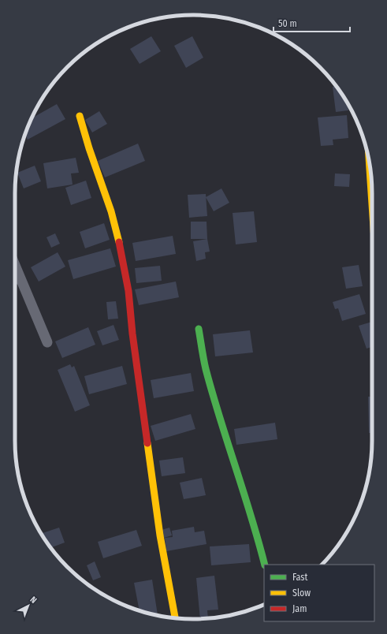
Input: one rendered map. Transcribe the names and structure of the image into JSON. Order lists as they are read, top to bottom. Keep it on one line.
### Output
{"legend":["Fast","Slow","Jam"],"scale_bar":"50 m","north":"top right"}
